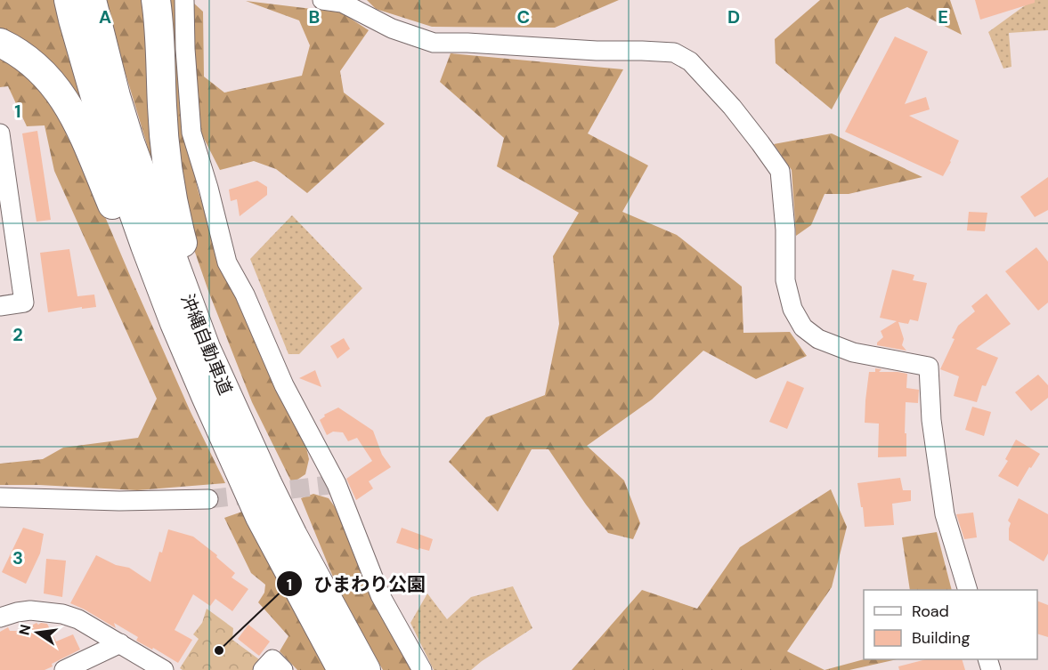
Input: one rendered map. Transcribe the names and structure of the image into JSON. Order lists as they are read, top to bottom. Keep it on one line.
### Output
{"streets":{"highway":["沖縄自動車道"]},"places":["ひまわり公園"],"legend":["Road","Building"],"north":"left","grid":{"columns":["A","B","C","D","E"],"rows":["1","2","3"]}}
